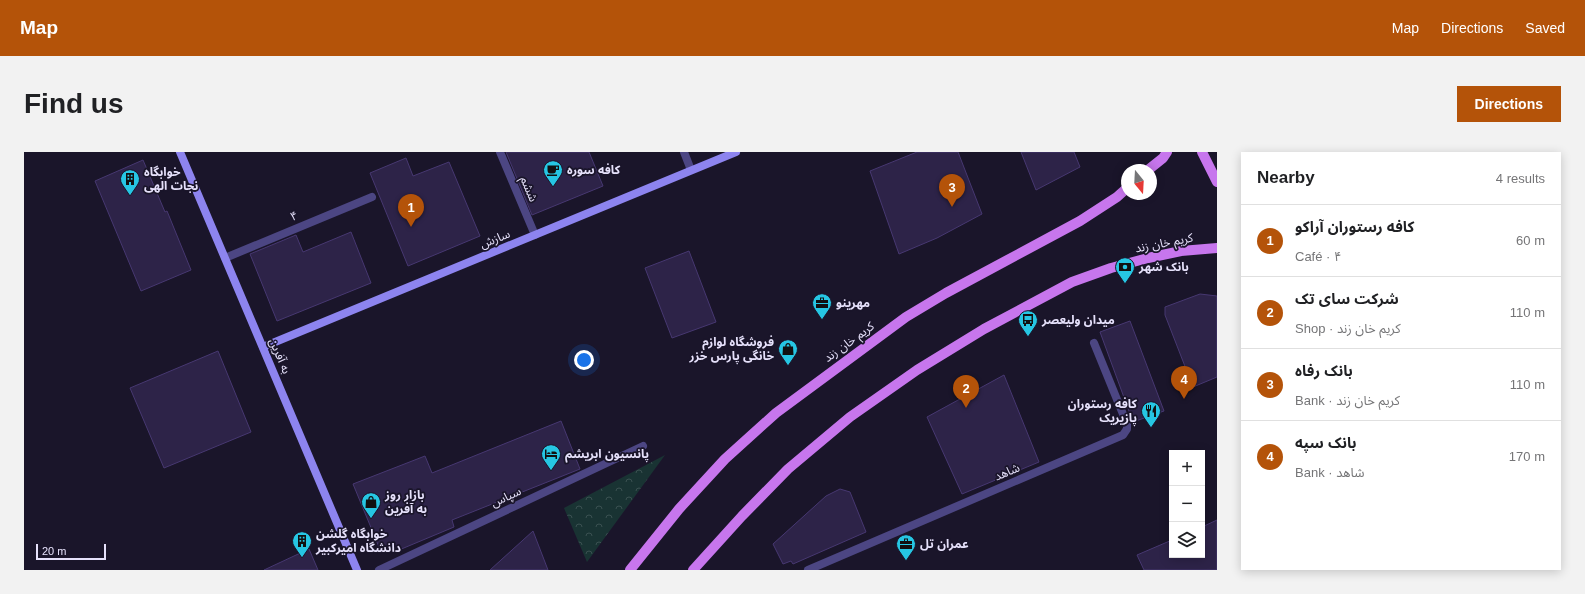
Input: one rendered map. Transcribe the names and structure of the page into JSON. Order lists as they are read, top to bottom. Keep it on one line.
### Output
{"streets":{"main road":["کریم خان زند"],"street":["ششم","۴","سازش","به آفرین","شاهد","سپاس"]},"crossings":[["ششم","سازش"],["۴","به آفرین"],["سازش","به آفرین"]],"places":{"cafe":["کافه سوره"],"building":["خوابگاه نجات الهی","خوابگاه گلشن دانشگاه امیرکبیر"],"bank":["بانک شهر"],"office":["مهرینو","عمران تل"],"bus stop":["میدان ولیعصر"],"shop":["فروشگاه لوازم خانگی پارس خزر","بازار روز به آفرین"],"restaurant":["کافه رستوران پازیریک"],"hotel":["پانسیون ابریشم"]},"scale_bar":"20 m","north":"bottom","page":{"header":"Map","nav":["Map","Directions","Saved"],"buttons":"Directions","title":"Find us","heading":["Nearby","4 results"],"pins":["3","1","4","2"],"list":[{"mark":"1","name":"کافه رستوران آراکو","note":"Café · ۴","value":"60 m"},{"mark":"2","name":"شرکت سای تک","note":"Shop · کریم خان زند","value":"110 m"},{"mark":"3","name":"بانک رفاه","note":"Bank · کریم خان زند","value":"110 m"},{"mark":"4","name":"بانک سپه","note":"Bank · شاهد","value":"170 m"}],"map_buttons":["+","−"],"scale":"20 m"}}
